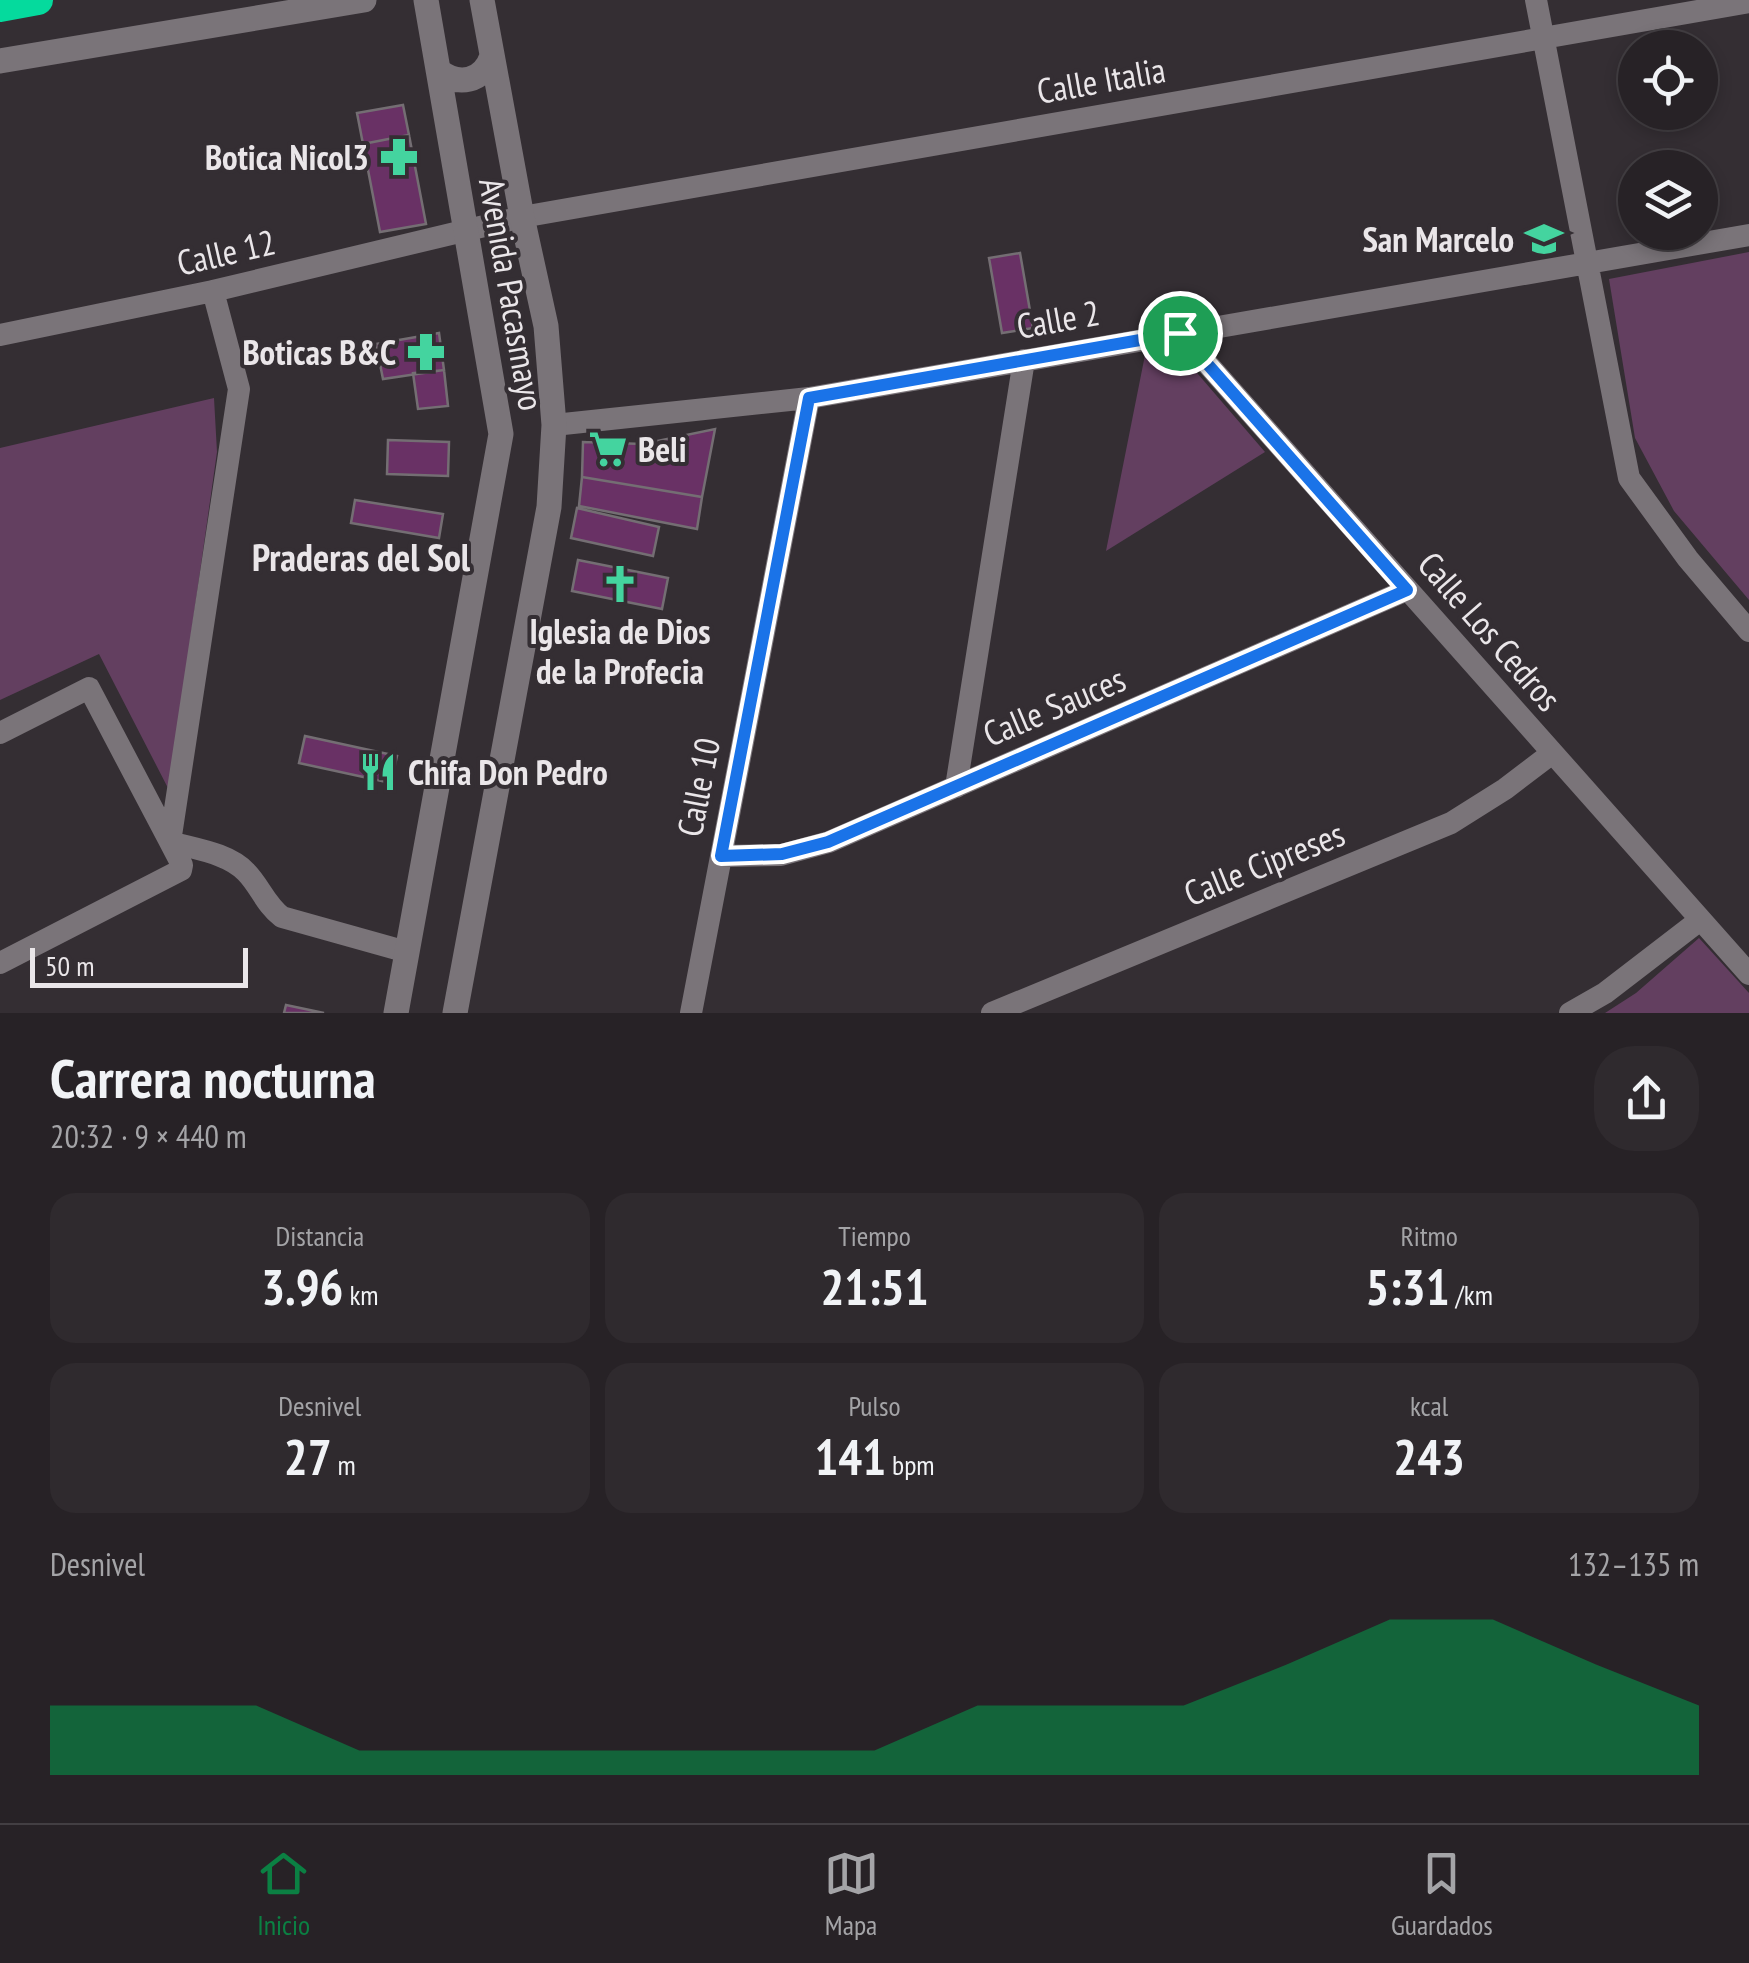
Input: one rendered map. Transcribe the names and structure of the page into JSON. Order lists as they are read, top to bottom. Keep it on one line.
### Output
{"streets":{"main road":["Avenida Pacasmayo"],"street":["Calle Italia","Calle 12","Calle 2","Calle Los Cedros","Calle Sauces","Calle 10","Calle Cipreses"]},"crossings":[["Calle Italia","Calle 12"],["Calle Italia","Avenida Pacasmayo"],["Calle 12","Avenida Pacasmayo"],["Avenida Pacasmayo","Calle 2"],["Calle 2","Calle Los Cedros"],["Calle 2","Calle 10"],["Calle Los Cedros","Calle Sauces"],["Calle Los Cedros","Calle Cipreses"],["Calle Sauces","Calle 10"]],"districts":["Praderas del Sol"],"places":{"pharmacy":["Botica Nicol3","Boticas B&C"],"school or university":["San Marcelo"],"supermarket":["Beli"],"church":["Iglesia de Dios de la Profecia"],"restaurant":["Chifa Don Pedro"]},"scale_bar":"50 m","page":{"scale":"50 m","heading":["Carrera nocturna","20:32 · 9 × 440 m"],"stats":[["Distancia","3.96 km"],["Tiempo","21:51"],["Ritmo","5:31 /km"],["Desnivel","27 m"],["Pulso","141 bpm"],["kcal","243"]],"chart":["Desnivel","132–135 m"],"tabs":["Inicio","Mapa","Guardados"]}}
